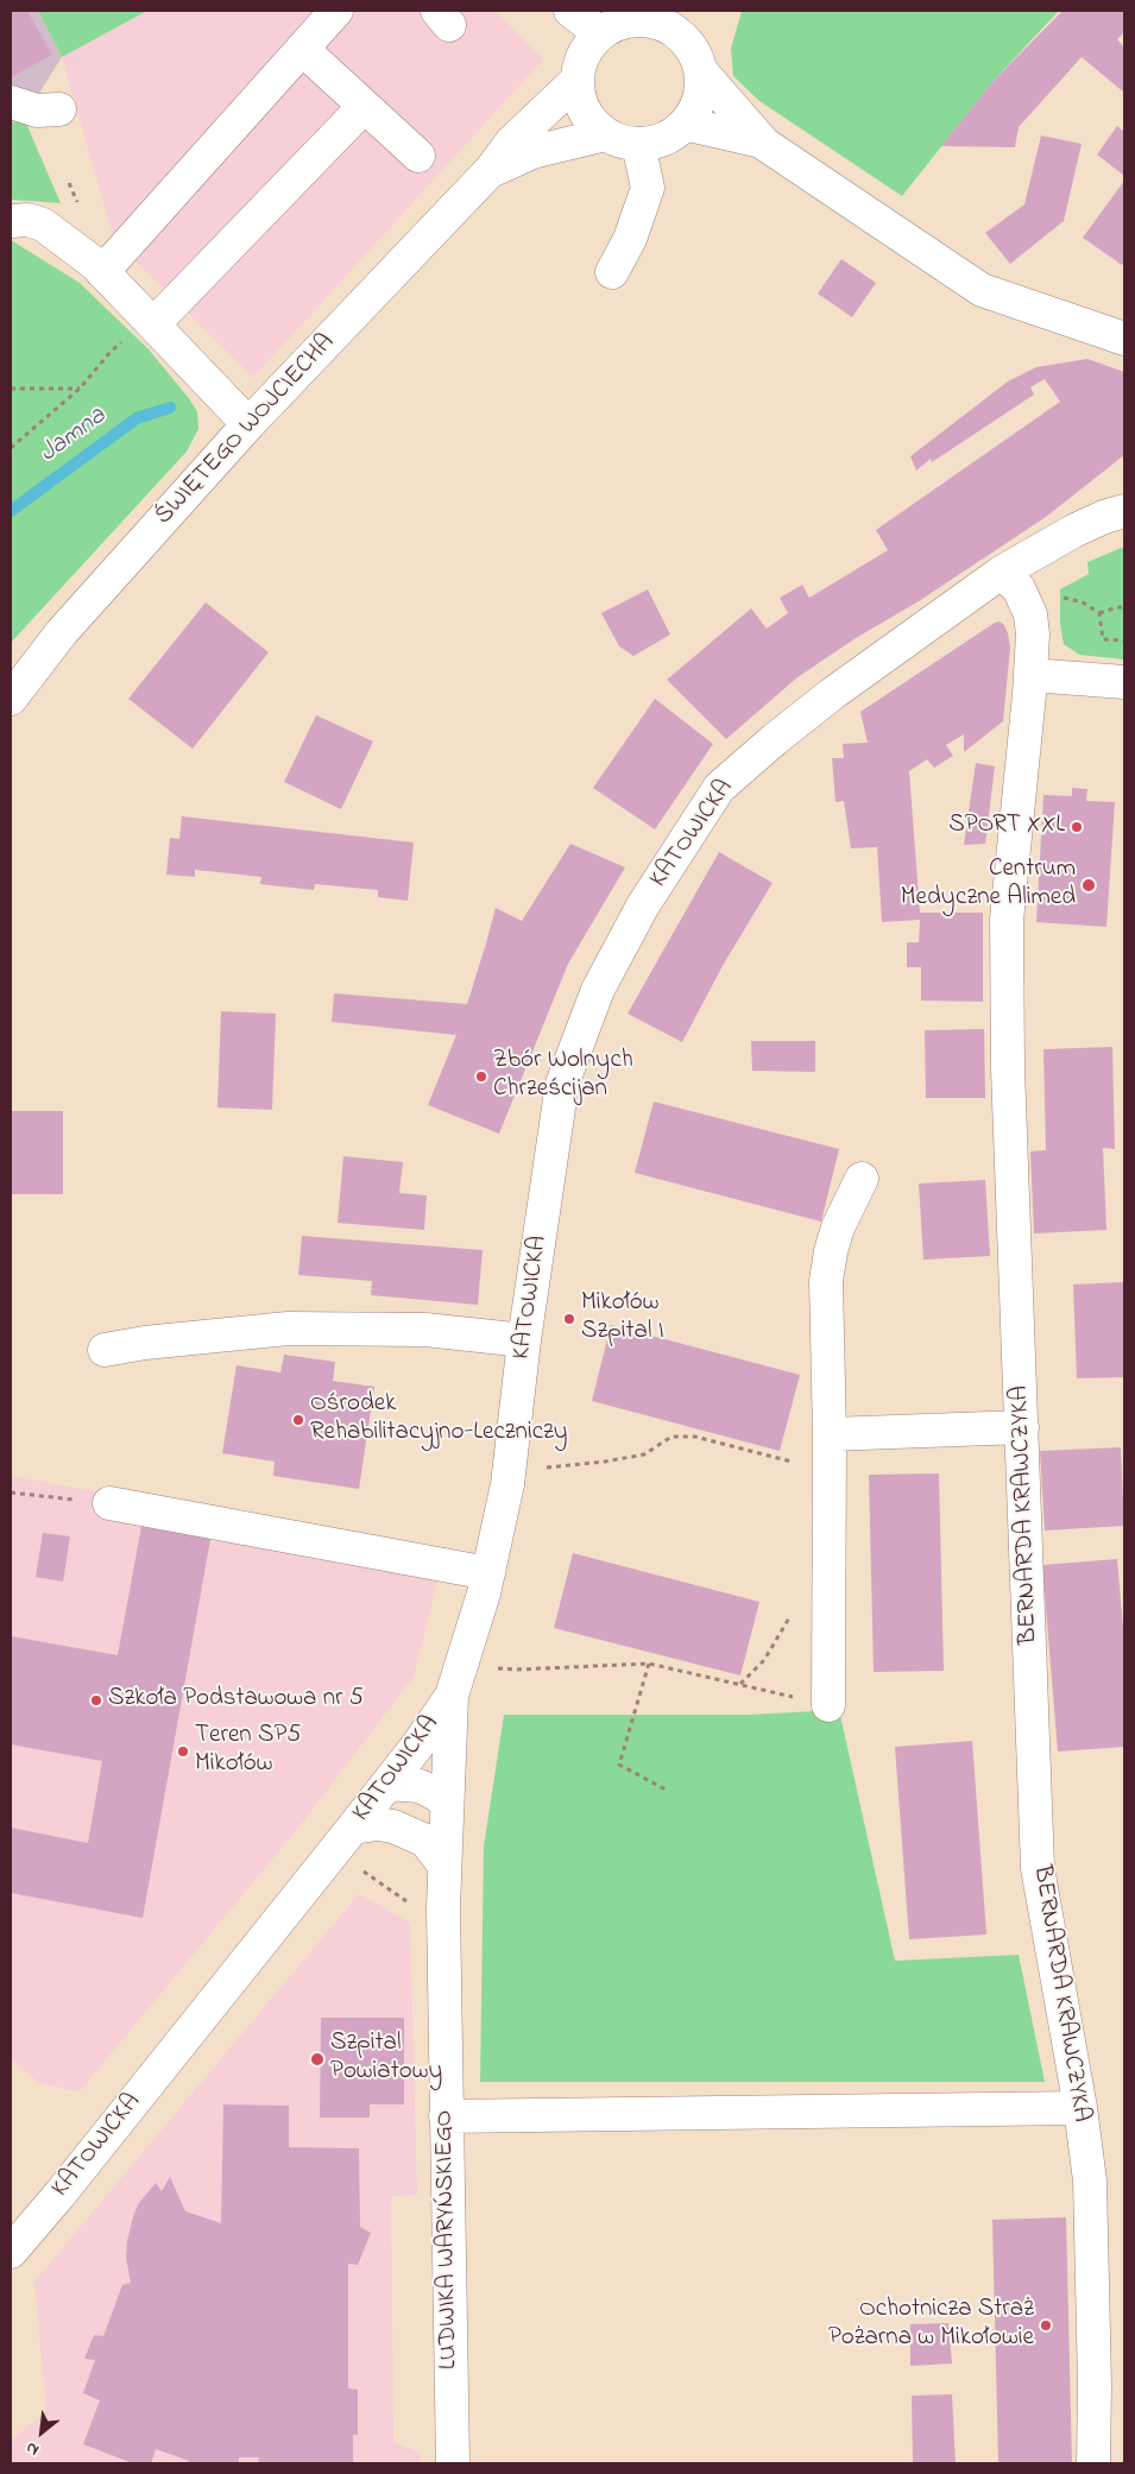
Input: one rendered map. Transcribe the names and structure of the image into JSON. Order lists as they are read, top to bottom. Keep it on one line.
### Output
{"streets":{"street":["ŚWIĘTEGO WOJCIECHA","KATOWICKA","BERNARDA KRAWCZYKA","LUDWIKA WARYŃSKIEGO"]},"crossings":[["KATOWICKA","BERNARDA KRAWCZYKA"],["KATOWICKA","LUDWIKA WARYŃSKIEGO"]],"water":["Jamna"],"places":["SPORT XXL","Centrum Medyczne Alimed","Zbór Wolnych Chrześcijan","Mikołów Szpital I","Ośrodek Rehabilitacyjno-Leczniczy","Szkoła Podstawowa nr 5","Teren SP5 Mikołów","Szpital Powiatowy","Ochotnicza Straż Pożarna w Mikołowie"],"north":"bottom left"}
